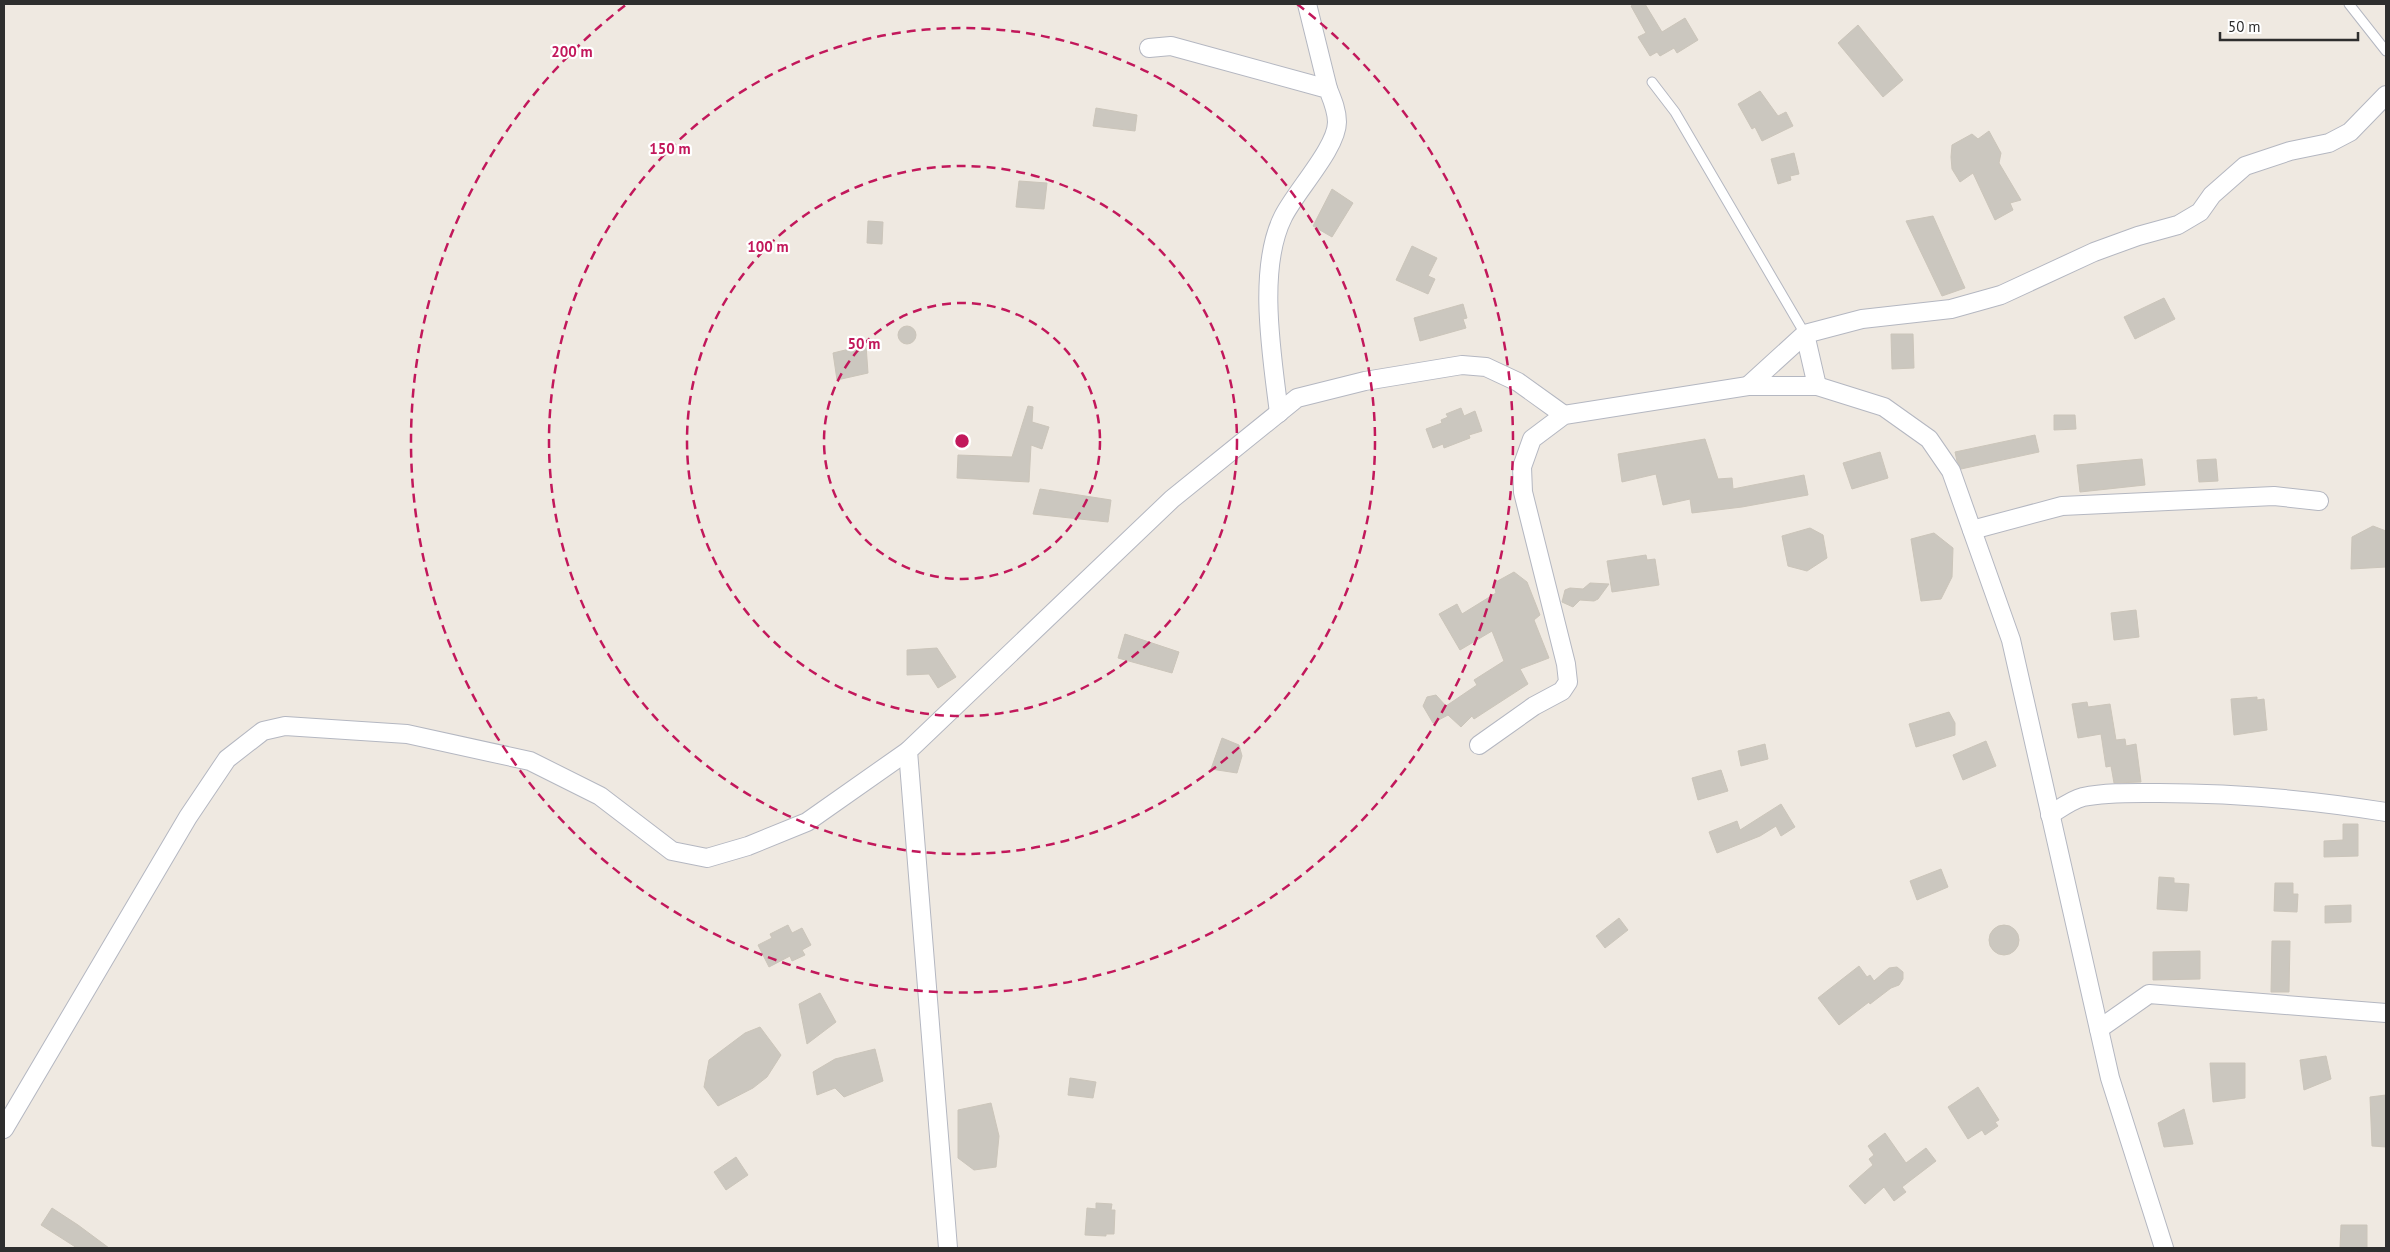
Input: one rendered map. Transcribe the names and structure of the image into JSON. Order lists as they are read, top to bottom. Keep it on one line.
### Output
{"scale_bar":"50 m","rings":["200 m","150 m","100 m","50 m"]}
